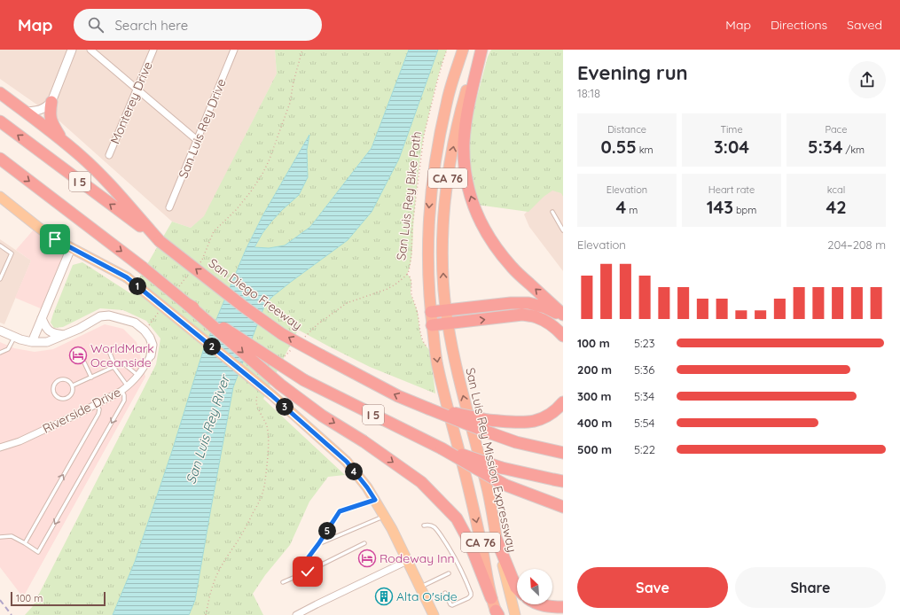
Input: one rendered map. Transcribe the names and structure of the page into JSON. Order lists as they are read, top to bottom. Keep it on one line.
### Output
{"streets":{"highway":["CA 76","I 5","San Diego Freeway","San Luis Rey Mission Expressway"],"street":["Monterey Drive","San Luis Rey Drive","Riverside Drive"],"path":["San Luis Rey Bike Path"]},"crossings":[["CA 76","San Luis Rey Mission Expressway"]],"water":["San Luis Rey River"],"places":{"hotel":["WorldMark Oceanside","Rodeway Inn"],"building":["Alta O'side"]},"scale_bar":"100 m","north":"top left","page":{"header":"Map","search":"Search here","nav":["Map","Directions","Saved"],"heading":["Evening run","18:18"],"stats":[["Distance","0.55 km"],["Time","3:04"],["Pace","5:34 /km"],["Elevation","4 m"],["Heart rate","143 bpm"],["kcal","42"]],"chart":["Elevation","204–208 m"],"pins":["1","2","3","4","5"],"list":[{"name":"100 m","note":"5:23"},{"name":"200 m","note":"5:36"},{"name":"300 m","note":"5:34"},{"name":"400 m","note":"5:54"},{"name":"500 m","note":"5:22"}],"buttons":["Save","Share"],"scale":"100 m"}}
